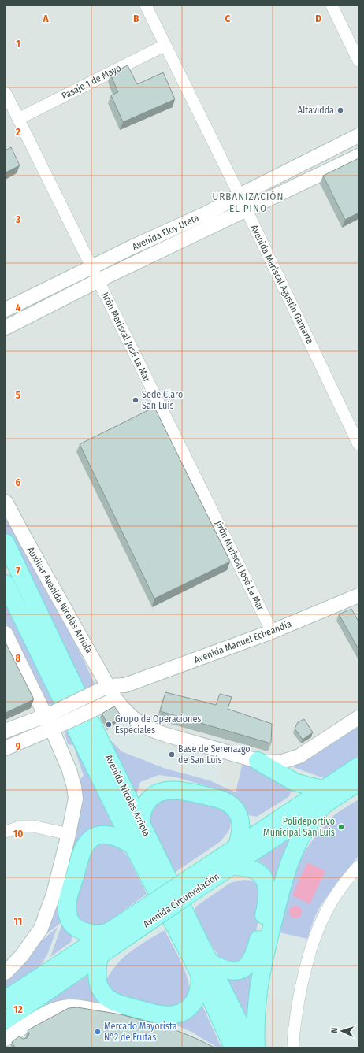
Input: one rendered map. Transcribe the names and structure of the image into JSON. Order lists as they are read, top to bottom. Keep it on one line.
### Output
{"streets":{"main road":["Avenida Nicolás Arriola","Avenida Circunvalación"],"street":["Pasaje 1 de Mayo","Avenida Eloy Ureta","Avenida Mariscal Agustin Gamarra","Jirón Mariscal José La Mar","Auxiliar Avenida Nicolás Arriola","Avenida Manuel Echeandía"]},"crossings":[["Pasaje 1 de Mayo","Avenida Mariscal Agustin Gamarra"],["Pasaje 1 de Mayo","Jirón Mariscal José La Mar"],["Avenida Eloy Ureta","Avenida Mariscal Agustin Gamarra"],["Avenida Eloy Ureta","Jirón Mariscal José La Mar"],["Jirón Mariscal José La Mar","Avenida Manuel Echeandía"],["Auxiliar Avenida Nicolás Arriola","Avenida Manuel Echeandía"]],"districts":["URBANIZACIÓN EL PINO"],"places":["Altavidda","Sede Claro San Luis","Grupo de Operaciones Especiales","Base de Serenazgo de San Luis","Polideportivo Municipal San Luis","Mercado Mayorista N°2 de Frutas"],"north":"left","grid":{"columns":["A","B","C","D"],"rows":["1","2","3","4","5","6","7","8","9","10","11","12"]}}
